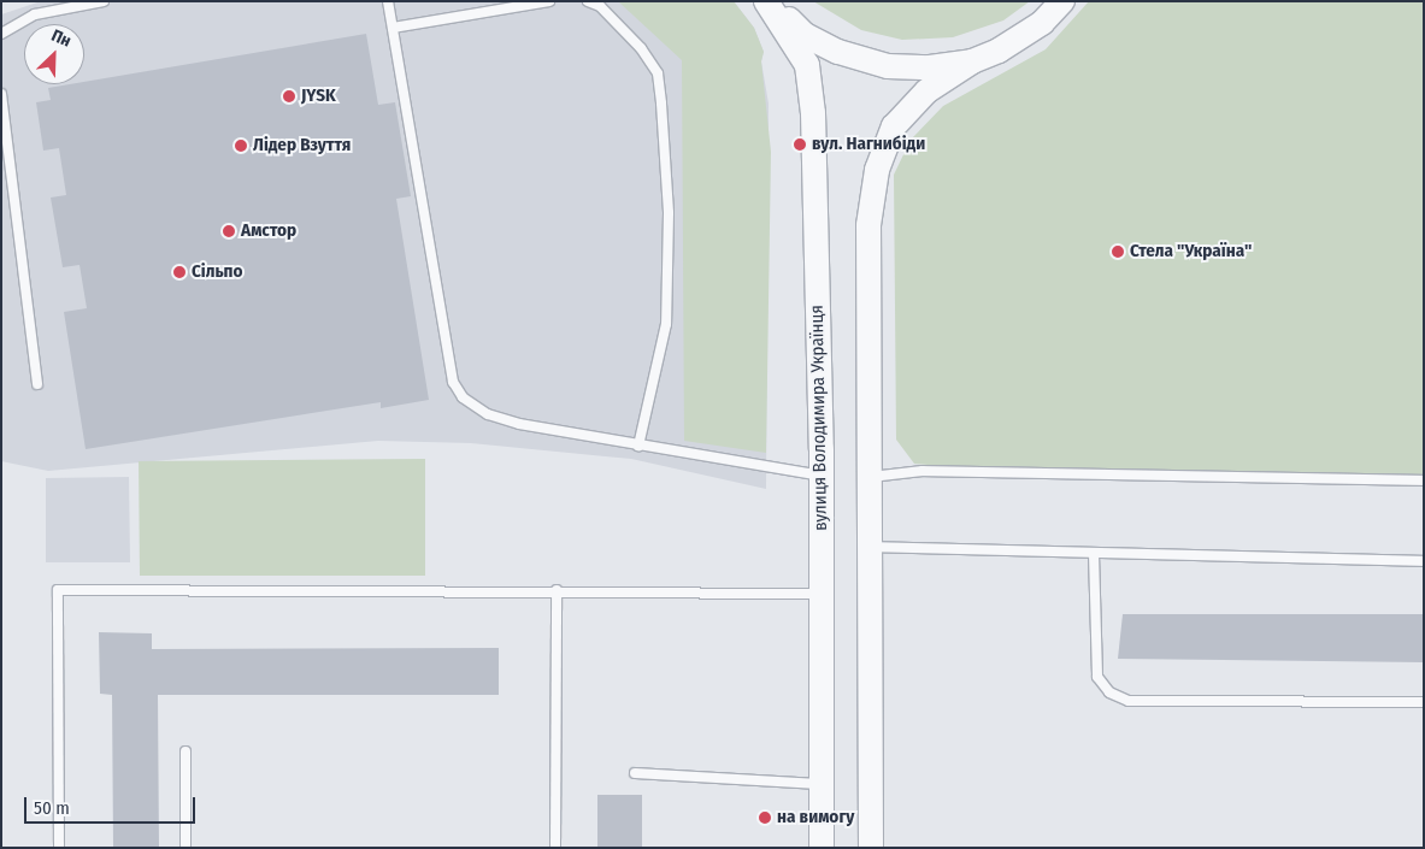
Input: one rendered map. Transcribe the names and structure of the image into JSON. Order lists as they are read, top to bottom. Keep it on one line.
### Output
{"streets":{"street":["вулиця Володимира Українця"]},"places":["JYSK","вул. Нагнибіди","Лідер Взуття","Амстор","Стела \"Україна\"","Сільпо","на вимогу"],"scale_bar":"50 m","north":"top right"}
